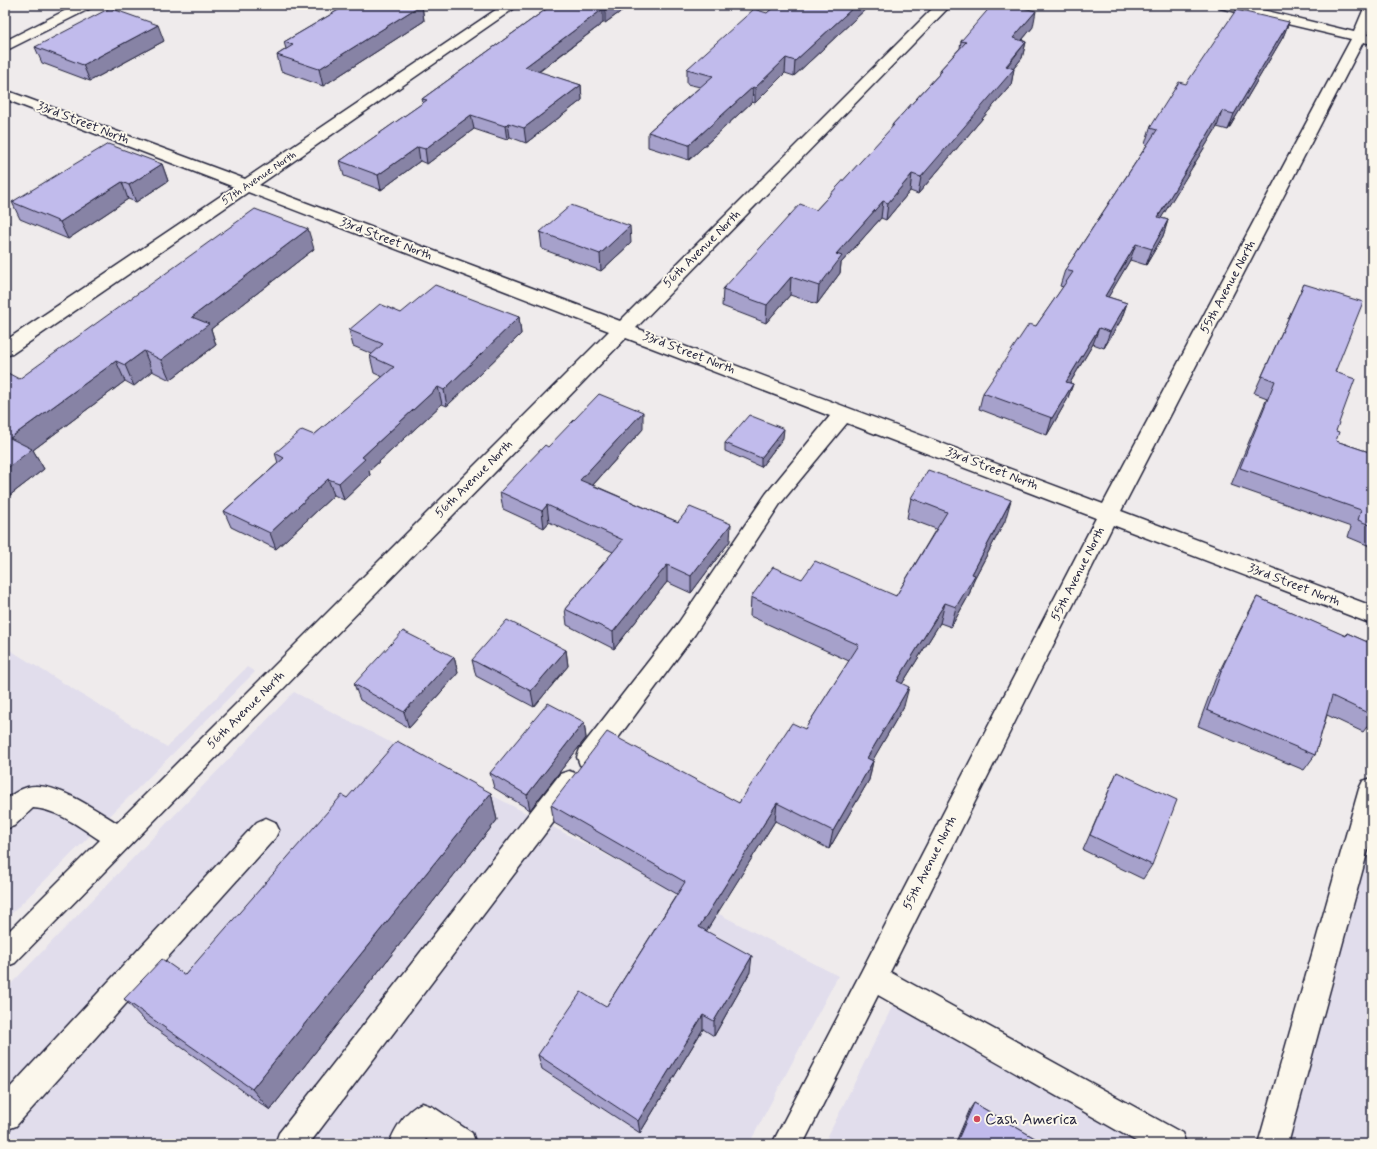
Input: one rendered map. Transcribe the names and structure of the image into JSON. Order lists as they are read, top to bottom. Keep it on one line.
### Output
{"streets":{"street":["33rd Street North","57th Avenue North","56th Avenue North","55th Avenue North"]},"crossings":[["33rd Street North","57th Avenue North"],["33rd Street North","56th Avenue North"],["33rd Street North","55th Avenue North"]],"places":["Cash America"]}
